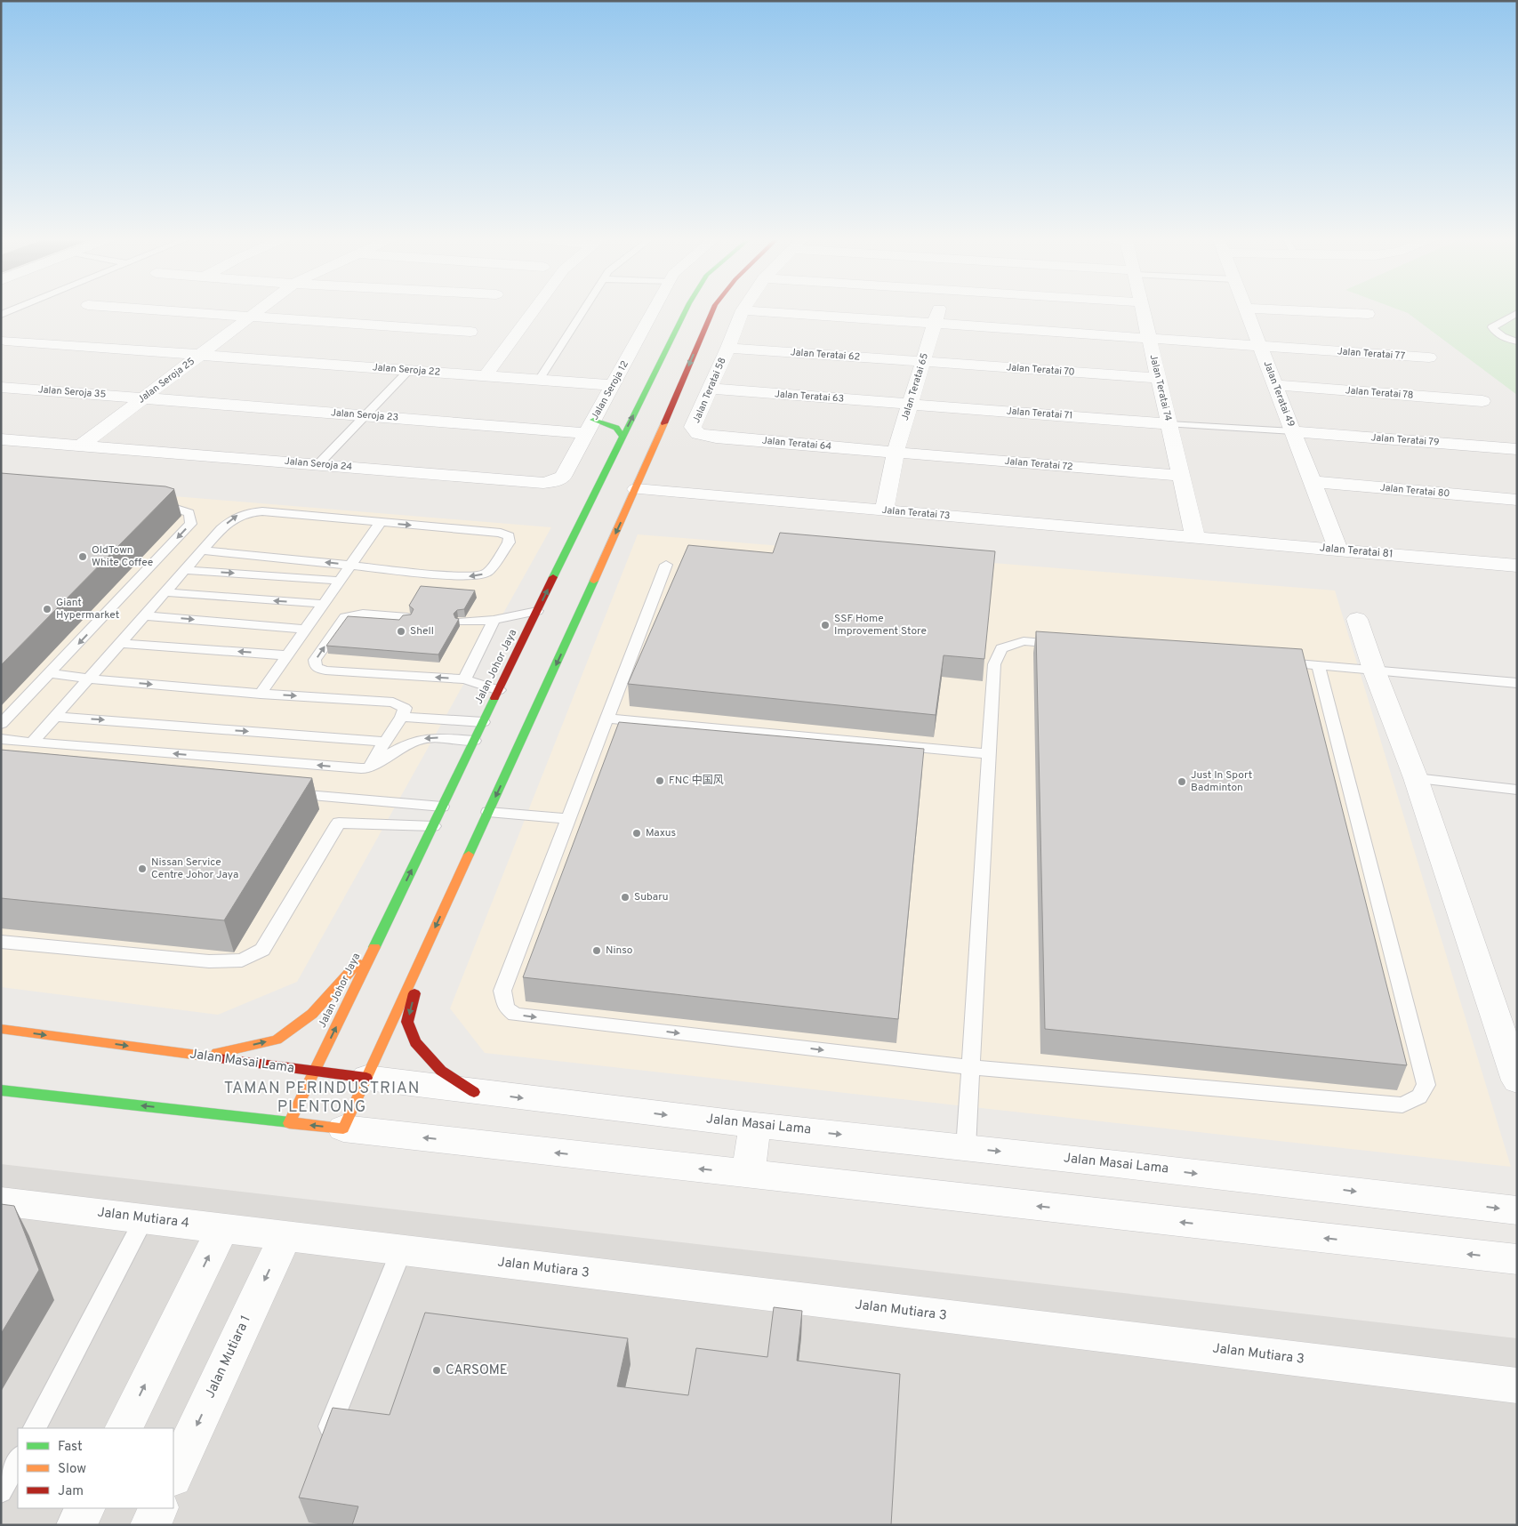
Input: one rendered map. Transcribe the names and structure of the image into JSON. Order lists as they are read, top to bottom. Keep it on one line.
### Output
{"streets":{"main road":["Jalan Johor Jaya","Jalan Masai Lama"],"street":["Jalan Teratai 77","Jalan Teratai 62","Jalan Seroja 22","Jalan Teratai 70","Jalan Seroja 25","Jalan Teratai 65","Jalan Teratai 74","Jalan Seroja 12","Jalan Teratai 58","Jalan Seroja 35","Jalan Teratai 78","Jalan Teratai 49","Jalan Teratai 63","Jalan Teratai 71","Jalan Seroja 23","Jalan Teratai 79","Jalan Teratai 64","Jalan Seroja 24","Jalan Teratai 72","Jalan Teratai 80","Jalan Teratai 73","Jalan Teratai 81","Jalan Mutiara 4","Jalan Mutiara 3","Jalan Mutiara 1"]},"crossings":[["Jalan Teratai 77","Jalan Teratai 65"],["Jalan Teratai 77","Jalan Teratai 74"],["Jalan Teratai 77","Jalan Teratai 58"],["Jalan Teratai 77","Jalan Teratai 49"],["Jalan Teratai 62","Jalan Teratai 70"],["Jalan Teratai 62","Jalan Teratai 65"],["Jalan Teratai 62","Jalan Teratai 58"],["Jalan Seroja 22","Jalan Seroja 25"],["Jalan Seroja 22","Jalan Seroja 12"],["Jalan Teratai 70","Jalan Teratai 65"],["Jalan Teratai 70","Jalan Teratai 74"],["Jalan Seroja 25","Jalan Seroja 35"],["Jalan Seroja 25","Jalan Seroja 23"],["Jalan Seroja 25","Jalan Seroja 24"],["Jalan Teratai 65","Jalan Teratai 63"],["Jalan Teratai 65","Jalan Teratai 71"],["Jalan Teratai 65","Jalan Teratai 64"],["Jalan Teratai 65","Jalan Teratai 72"],["Jalan Teratai 65","Jalan Teratai 73"],["Jalan Teratai 74","Jalan Teratai 71"],["Jalan Teratai 74","Jalan Teratai 72"],["Jalan Teratai 74","Jalan Teratai 73"],["Jalan Teratai 74","Jalan Teratai 81"],["Jalan Seroja 12","Jalan Seroja 23"],["Jalan Seroja 12","Jalan Seroja 24"],["Jalan Teratai 58","Jalan Teratai 63"],["Jalan Teratai 58","Jalan Teratai 64"],["Jalan Seroja 35","Jalan Seroja 23"],["Jalan Teratai 78","Jalan Teratai 49"],["Jalan Teratai 49","Jalan Teratai 79"],["Jalan Teratai 49","Jalan Teratai 80"],["Jalan Teratai 49","Jalan Teratai 81"],["Jalan Teratai 63","Jalan Teratai 71"],["Jalan Teratai 64","Jalan Teratai 72"],["Jalan Teratai 73","Jalan Teratai 81"],["Jalan Johor Jaya","Jalan Masai Lama"],["Jalan Mutiara 4","Jalan Mutiara 3"],["Jalan Mutiara 4","Jalan Mutiara 1"],["Jalan Mutiara 3","Jalan Mutiara 1"]],"one_way":["Jalan Masai Lama"],"districts":["TAMAN PERINDUSTRIAN PLENTONG"],"places":["OldTown White Coffee","Giant Hypermarket","SSF Home Improvement Store","Shell","FNC 中国风","Just In Sport Badminton","Maxus","Nissan Service Centre Johor Jaya","Subaru","Ninso","CARSOME"],"legend":["Fast","Slow","Jam"]}
